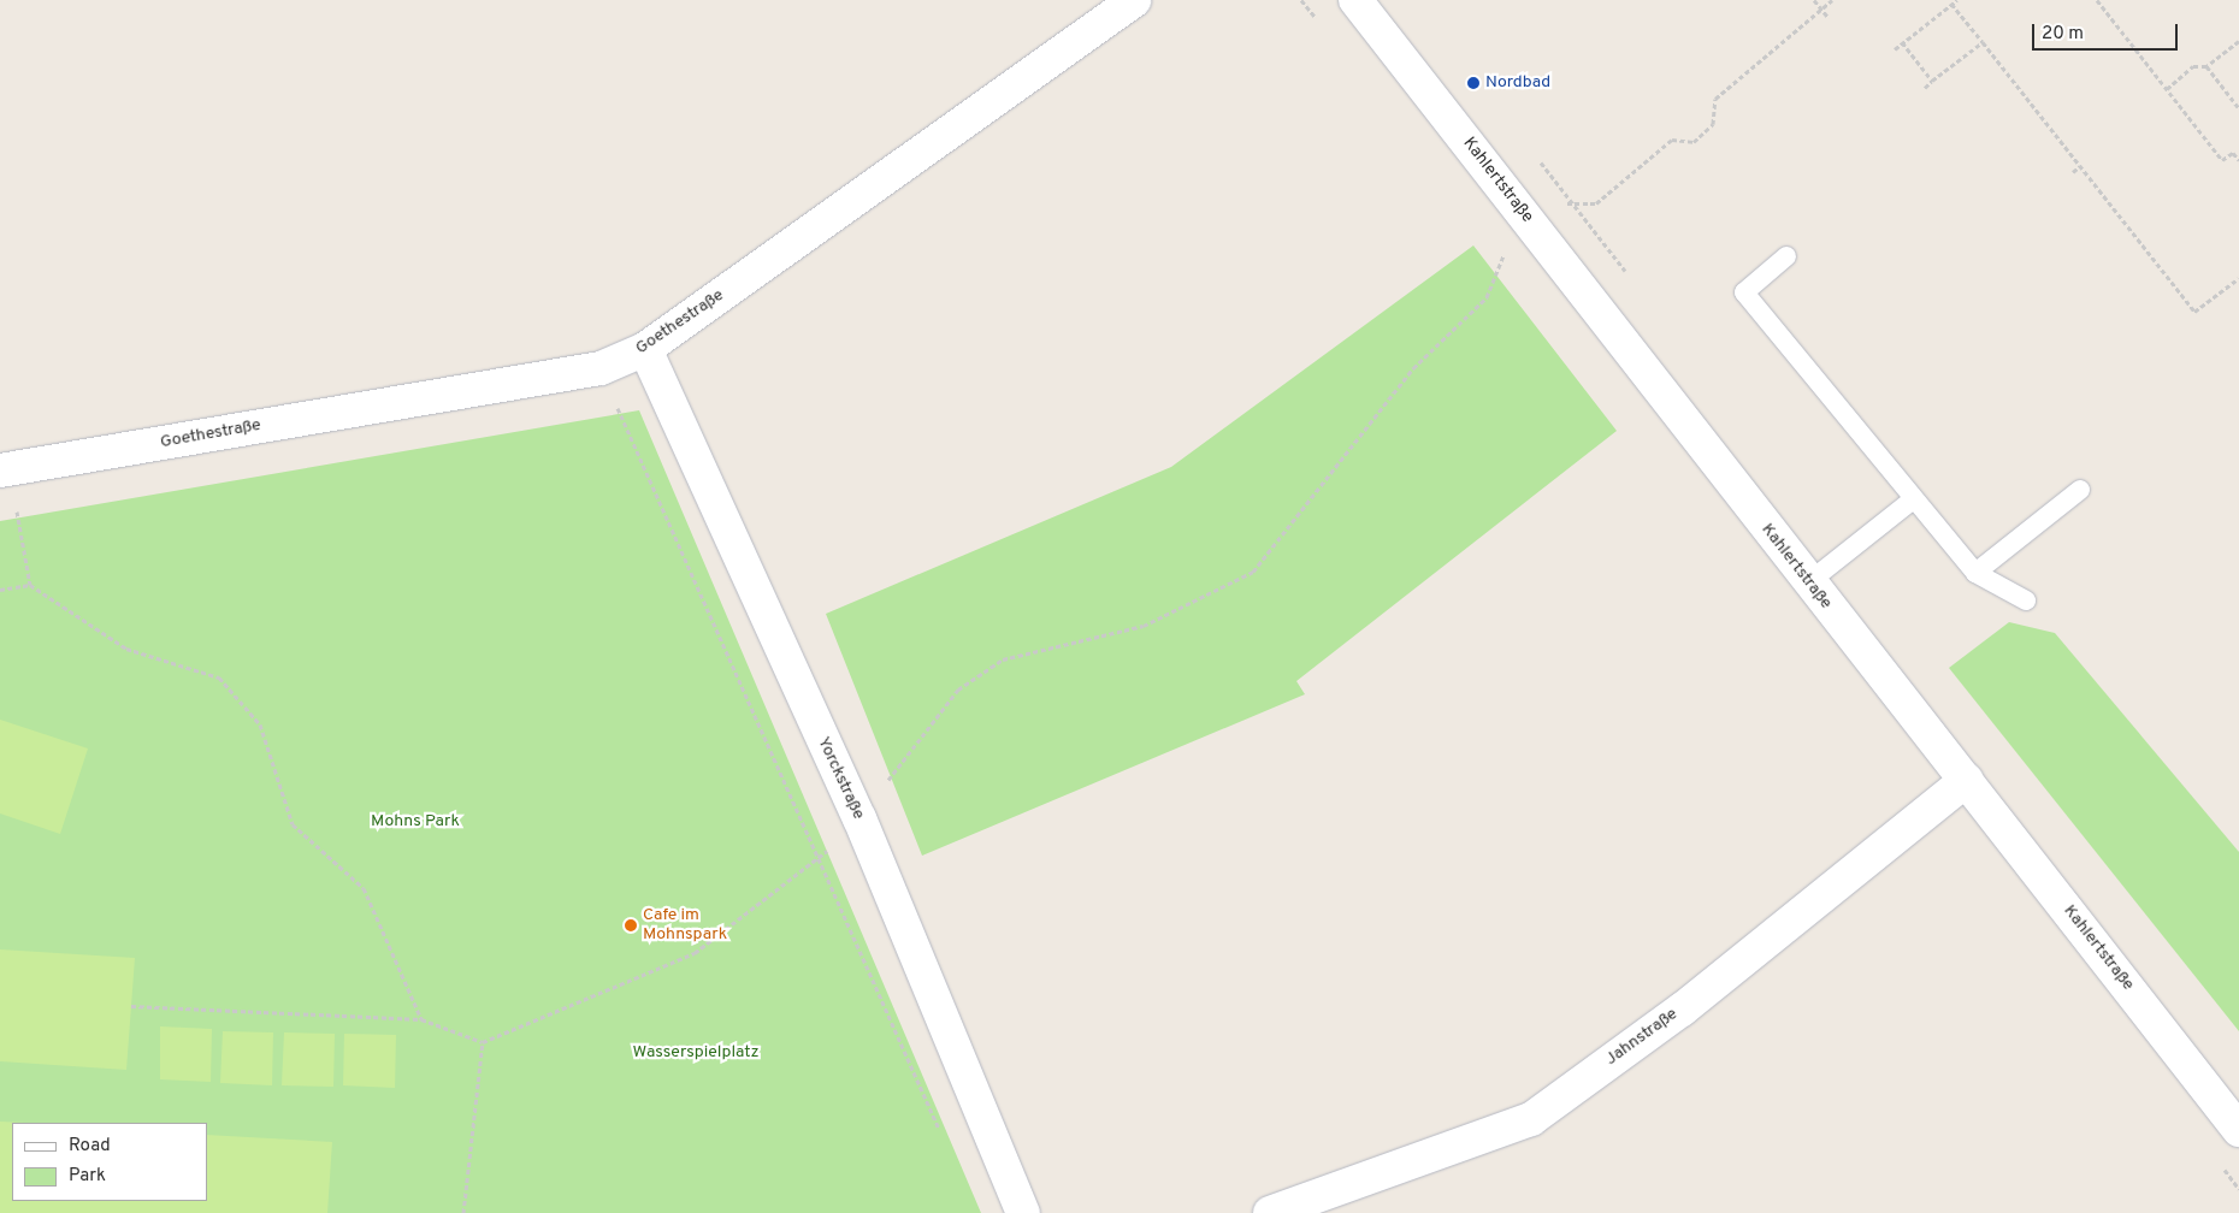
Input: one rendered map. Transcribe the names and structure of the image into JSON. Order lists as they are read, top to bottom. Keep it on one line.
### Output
{"streets":{"street":["Kahlertstraße","Goethestraße","Yorckstraße","Jahnstraße"]},"crossings":[["Kahlertstraße","Jahnstraße"],["Goethestraße","Yorckstraße"]],"parks":["Mohns Park","Wasserspielplatz"],"places":["Nordbad","Cafe im Mohnspark"],"legend":["Road","Park"],"scale_bar":"20 m"}
